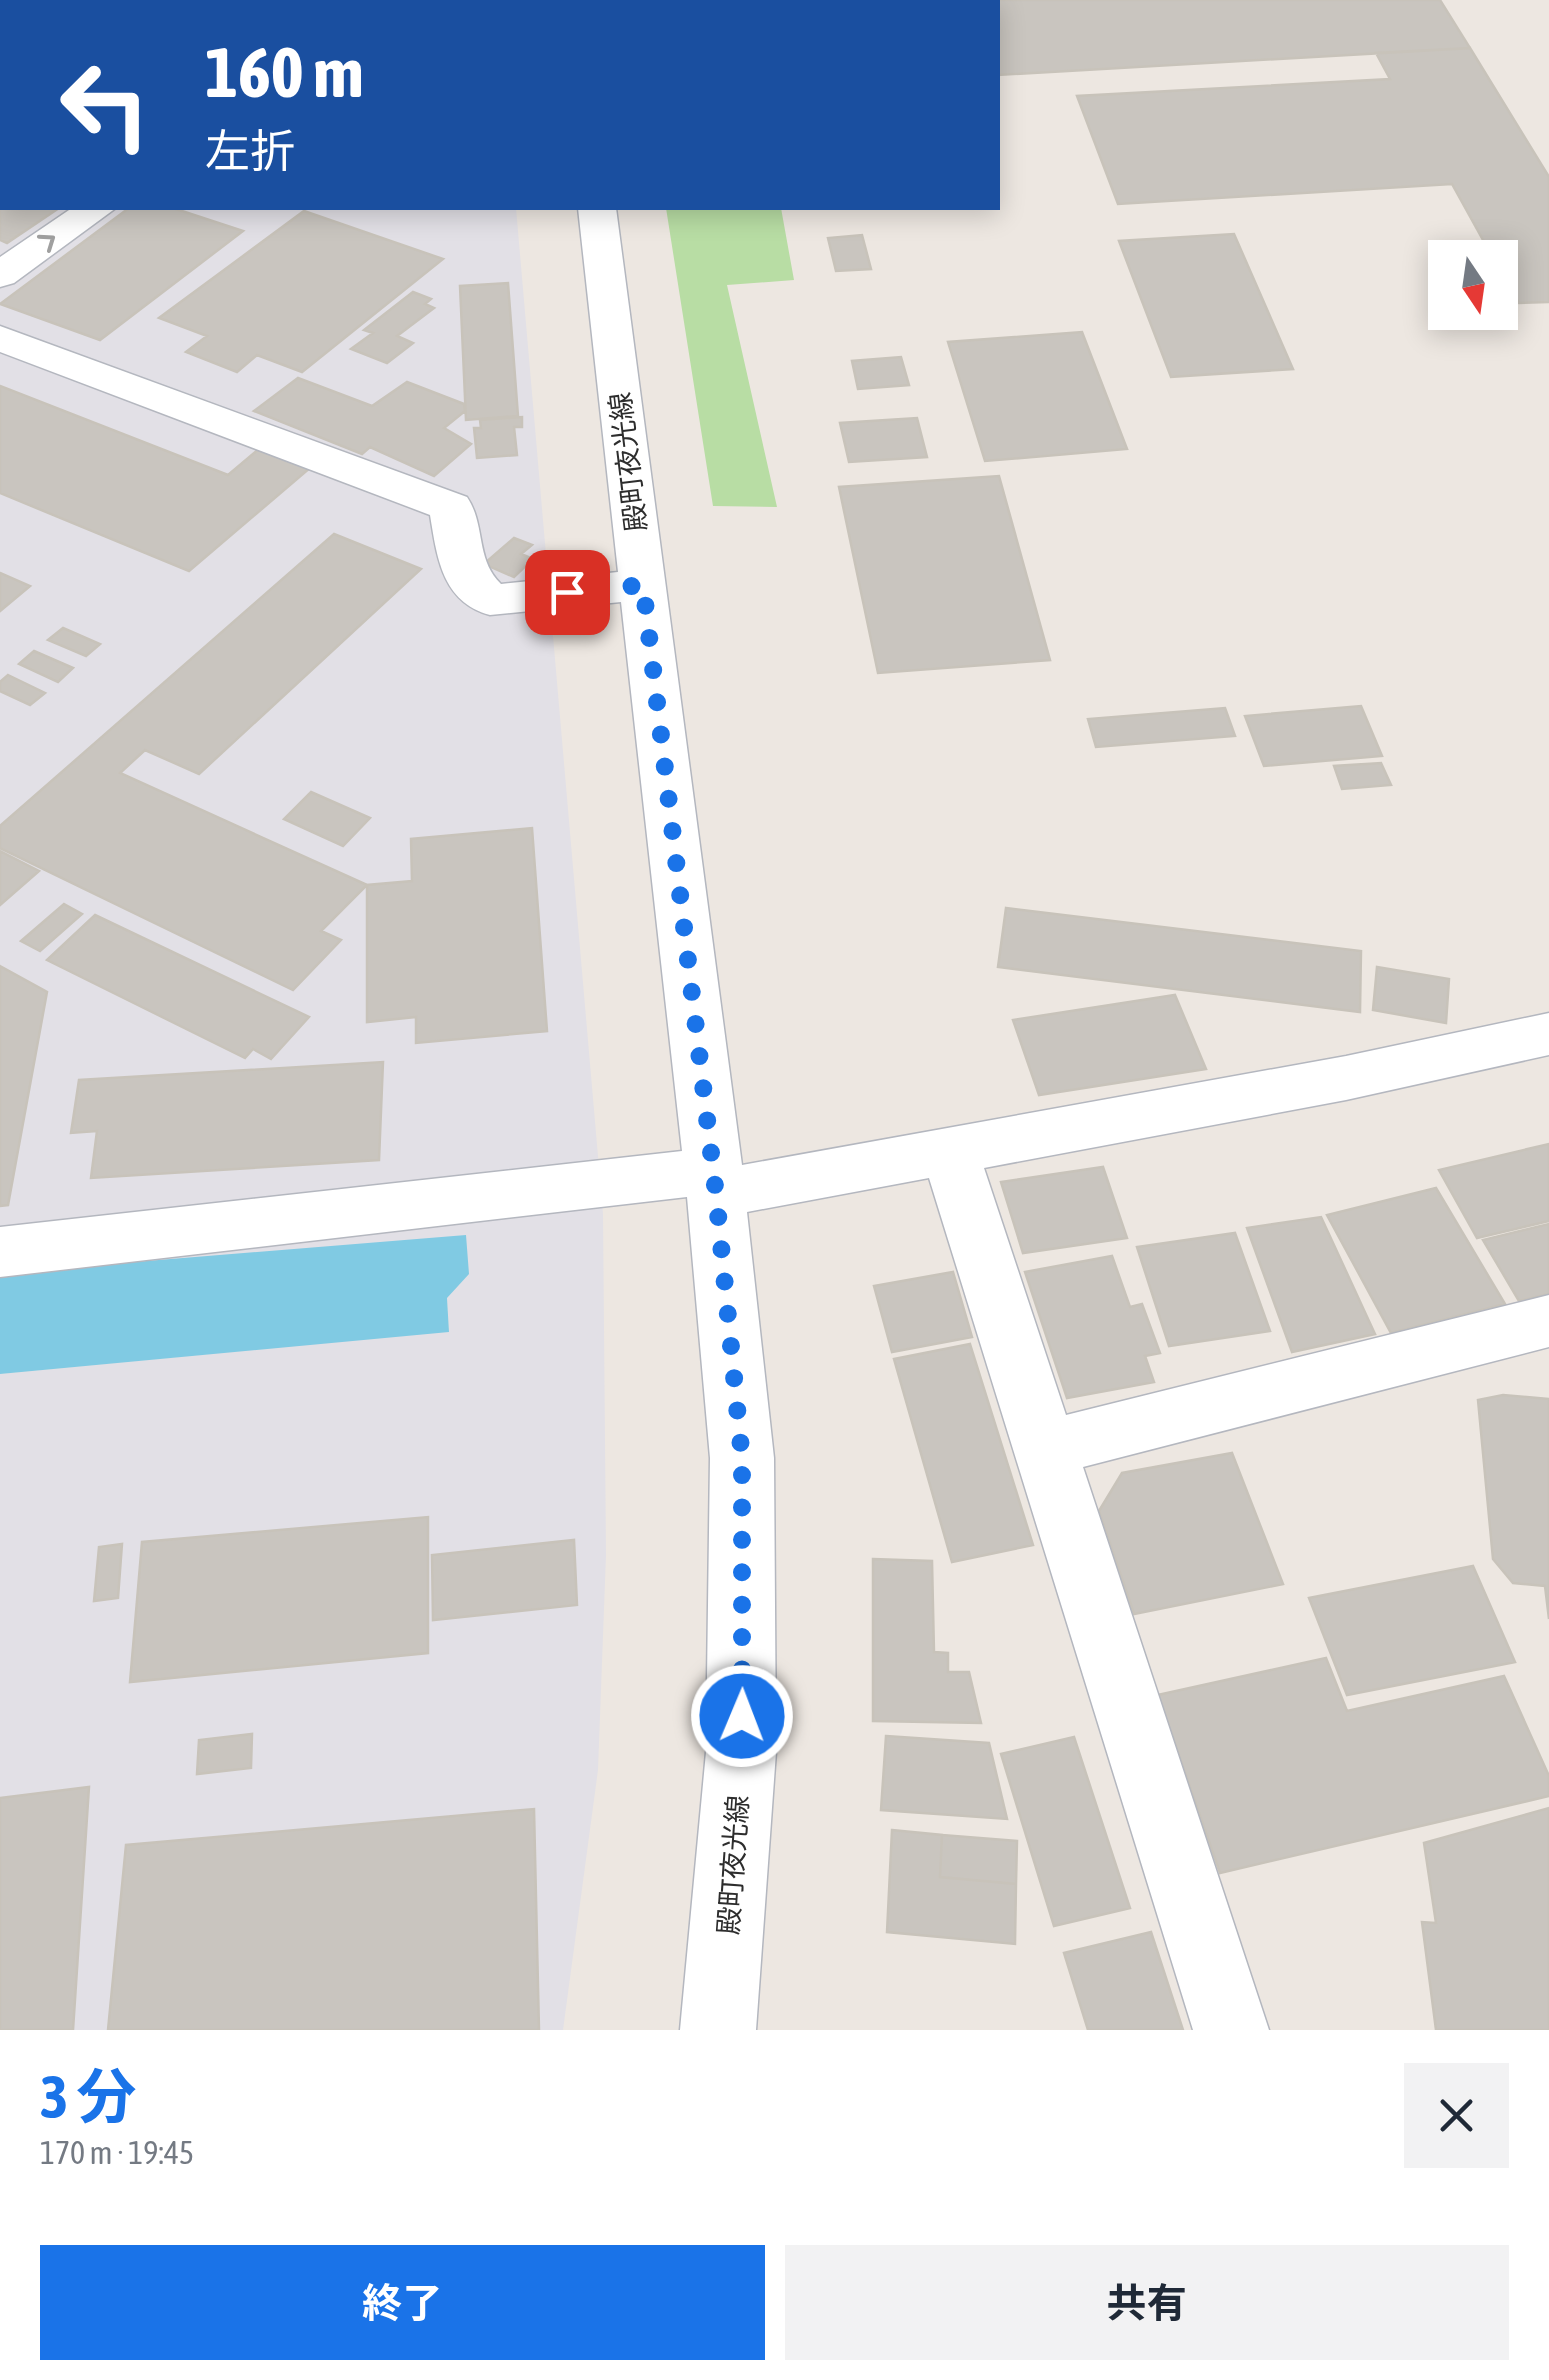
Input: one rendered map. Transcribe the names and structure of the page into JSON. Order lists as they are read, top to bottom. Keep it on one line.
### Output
{"streets":{"street":["殿町夜光線"]},"north":"bottom","page":{"turn":["160 m","左折"],"heading":["3 分","170 m · 19:45"],"buttons":["終了","共有"]}}
